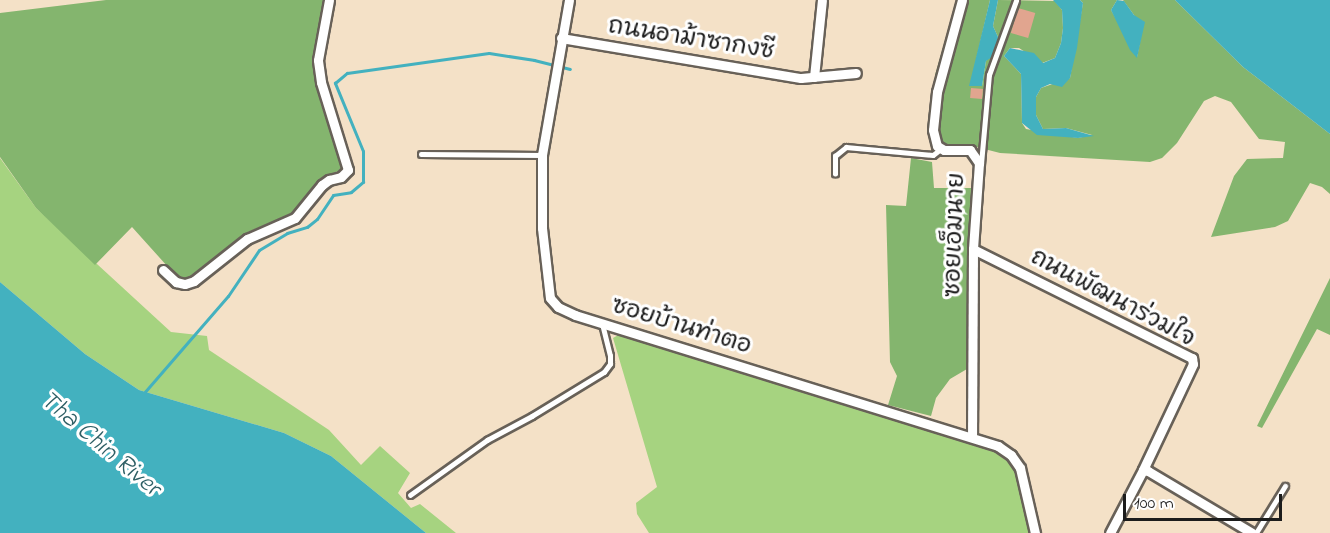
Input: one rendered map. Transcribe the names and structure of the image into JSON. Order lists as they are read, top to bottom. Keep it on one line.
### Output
{"streets":{"street":["ถนนอาม้าซากงซี","ซอยเอ็มนาย","ถนนพัฒนาร่วมใจ","ซอยบ้านท่าตอ"]},"crossings":[["ถนนอาม้าซากงซี","ซอยบ้านท่าตอ"],["ซอยเอ็มนาย","ถนนพัฒนาร่วมใจ"],["ซอยเอ็มนาย","ซอยบ้านท่าตอ"]],"water":["Tha Chin River"],"scale_bar":"100 m"}
